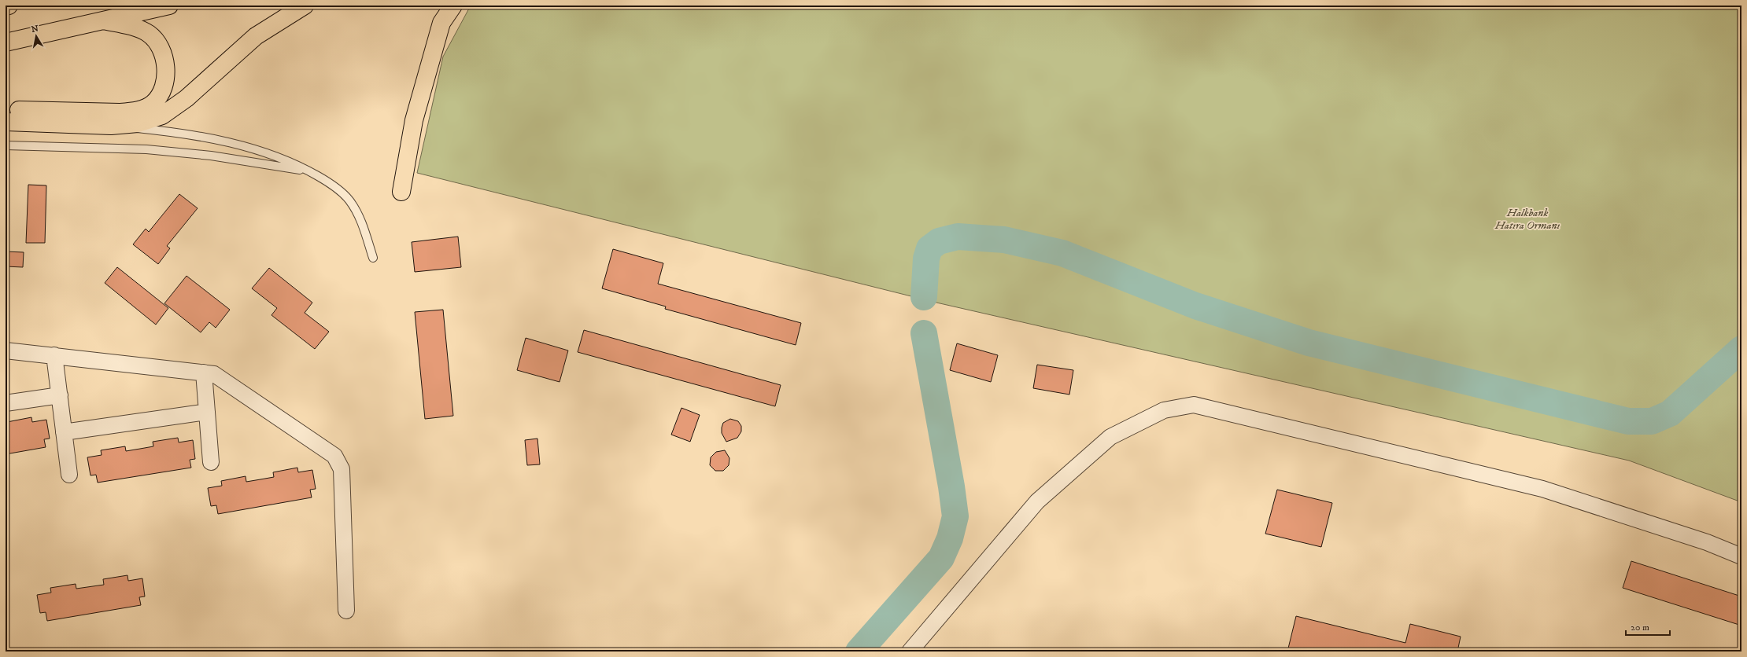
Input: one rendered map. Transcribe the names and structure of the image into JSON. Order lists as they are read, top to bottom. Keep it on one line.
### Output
{"parks":["Halkbank Hatıra Ormanı"],"scale_bar":"20 m","north":"top"}
